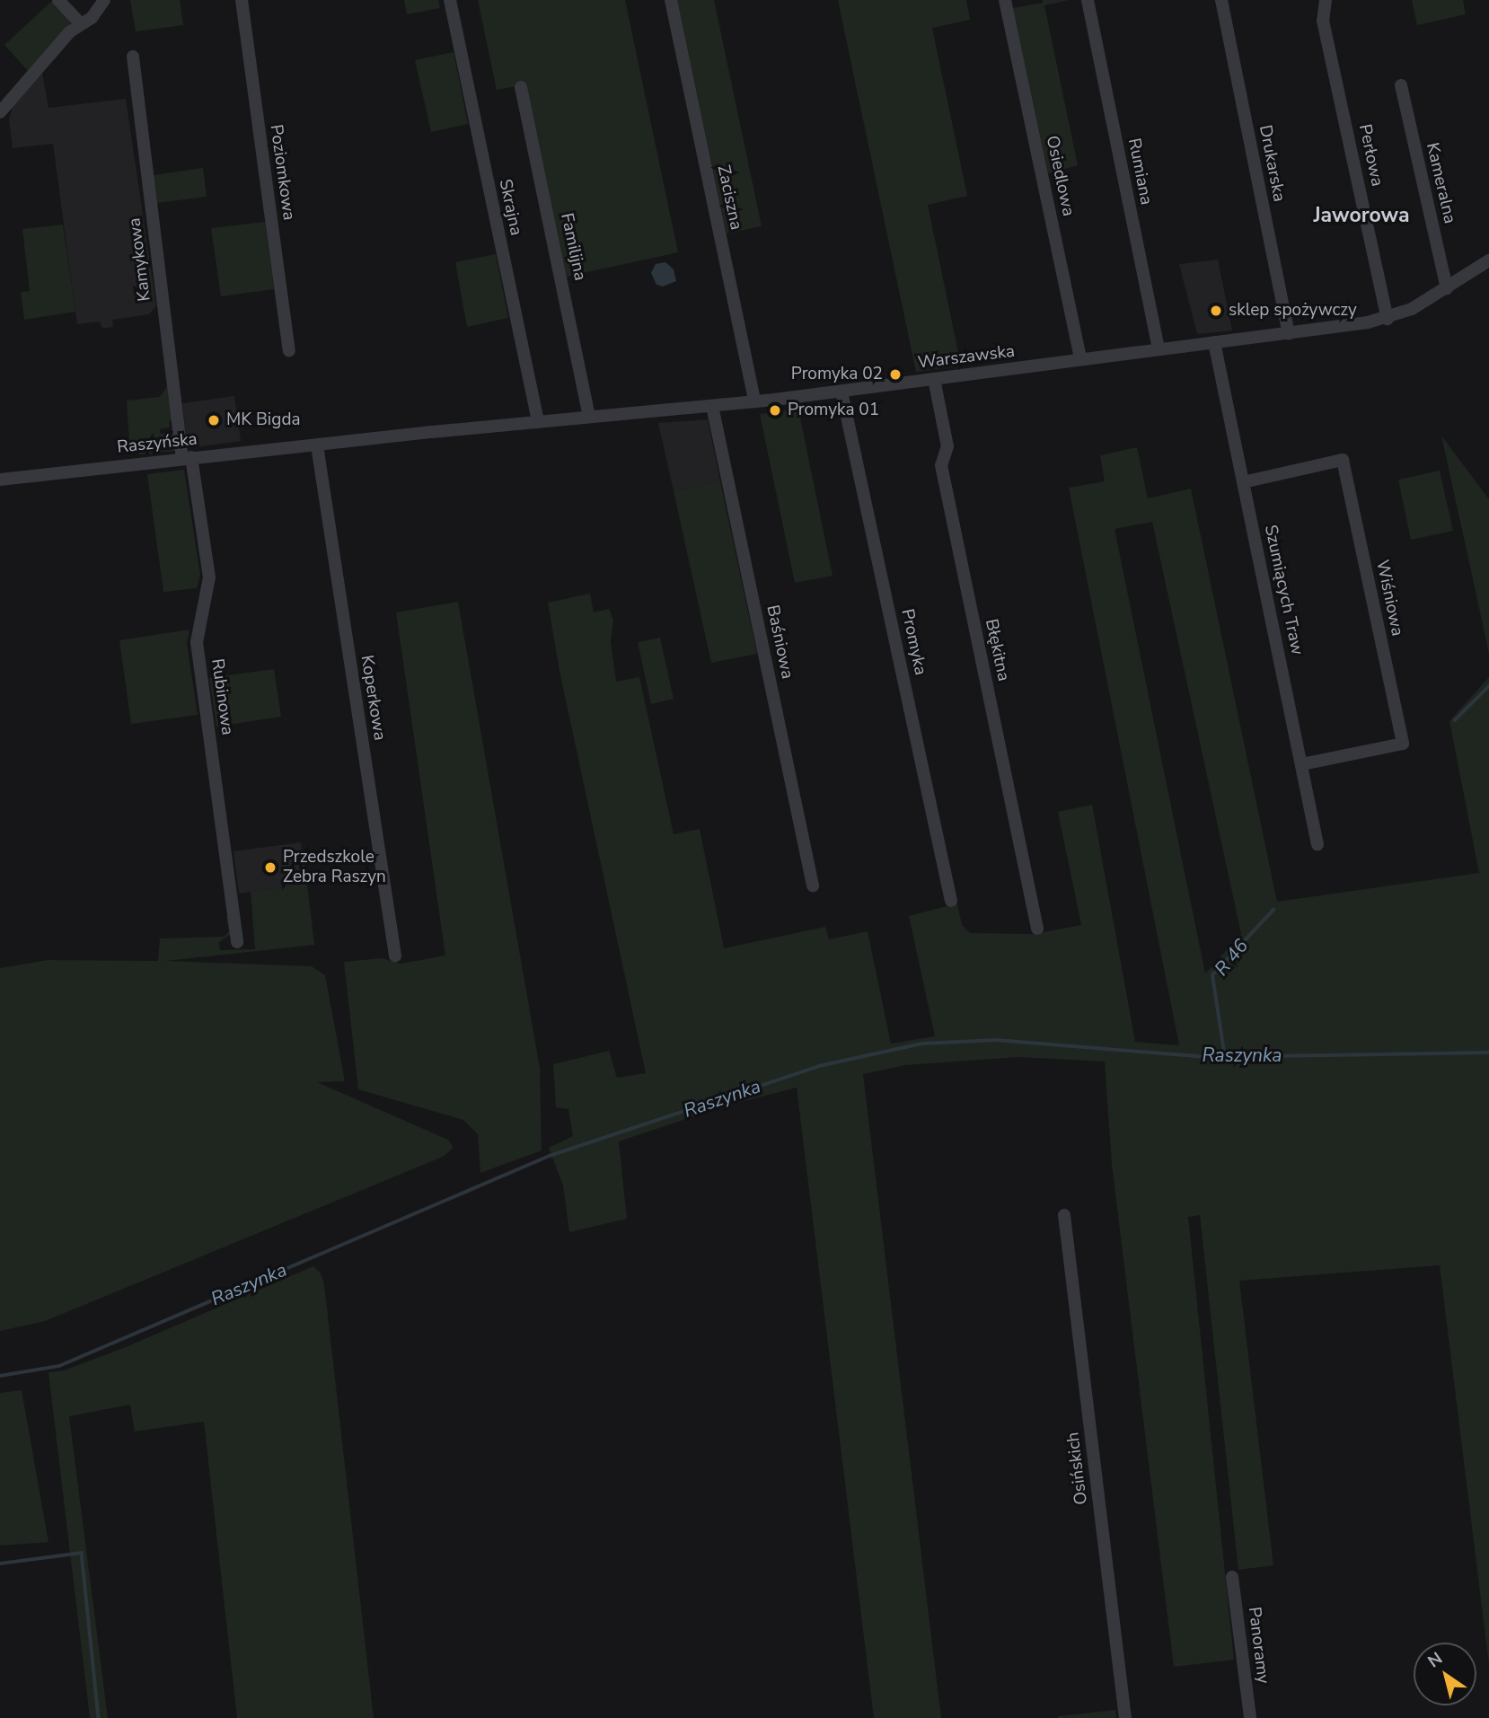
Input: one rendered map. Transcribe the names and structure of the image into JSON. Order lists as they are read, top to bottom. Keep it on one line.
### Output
{"streets":{"street":["Perłowa","Drukarska","Rumiana","Poziomkowa","Osiedlowa","Kameralna","Zaciszna","Skrajna","Familijna","Kamykowa","Warszawska","Raszyńska","Szumiących Traw","Wiśniowa","Baśniowa","Promyka","Błękitna","Rubinowa","Koperkowa","Osińskich","Panoramy"]},"crossings":[["Perłowa","Warszawska"],["Drukarska","Warszawska"],["Rumiana","Warszawska"],["Osiedlowa","Warszawska"],["Kameralna","Warszawska"],["Zaciszna","Warszawska"],["Skrajna","Warszawska"],["Familijna","Warszawska"],["Kamykowa","Raszyńska"],["Kamykowa","Rubinowa"],["Warszawska","Raszyńska"],["Warszawska","Szumiących Traw"],["Warszawska","Baśniowa"],["Warszawska","Promyka"],["Warszawska","Błękitna"],["Raszyńska","Rubinowa"],["Raszyńska","Koperkowa"],["Szumiących Traw","Wiśniowa"]],"districts":["Jaworowa"],"water":["R 46","Raszynka"],"places":["sklep spożywczy","Promyka 02","Promyka 01","MK Bigda","Przedszkole Zebra Raszyn"],"north":"top left"}
